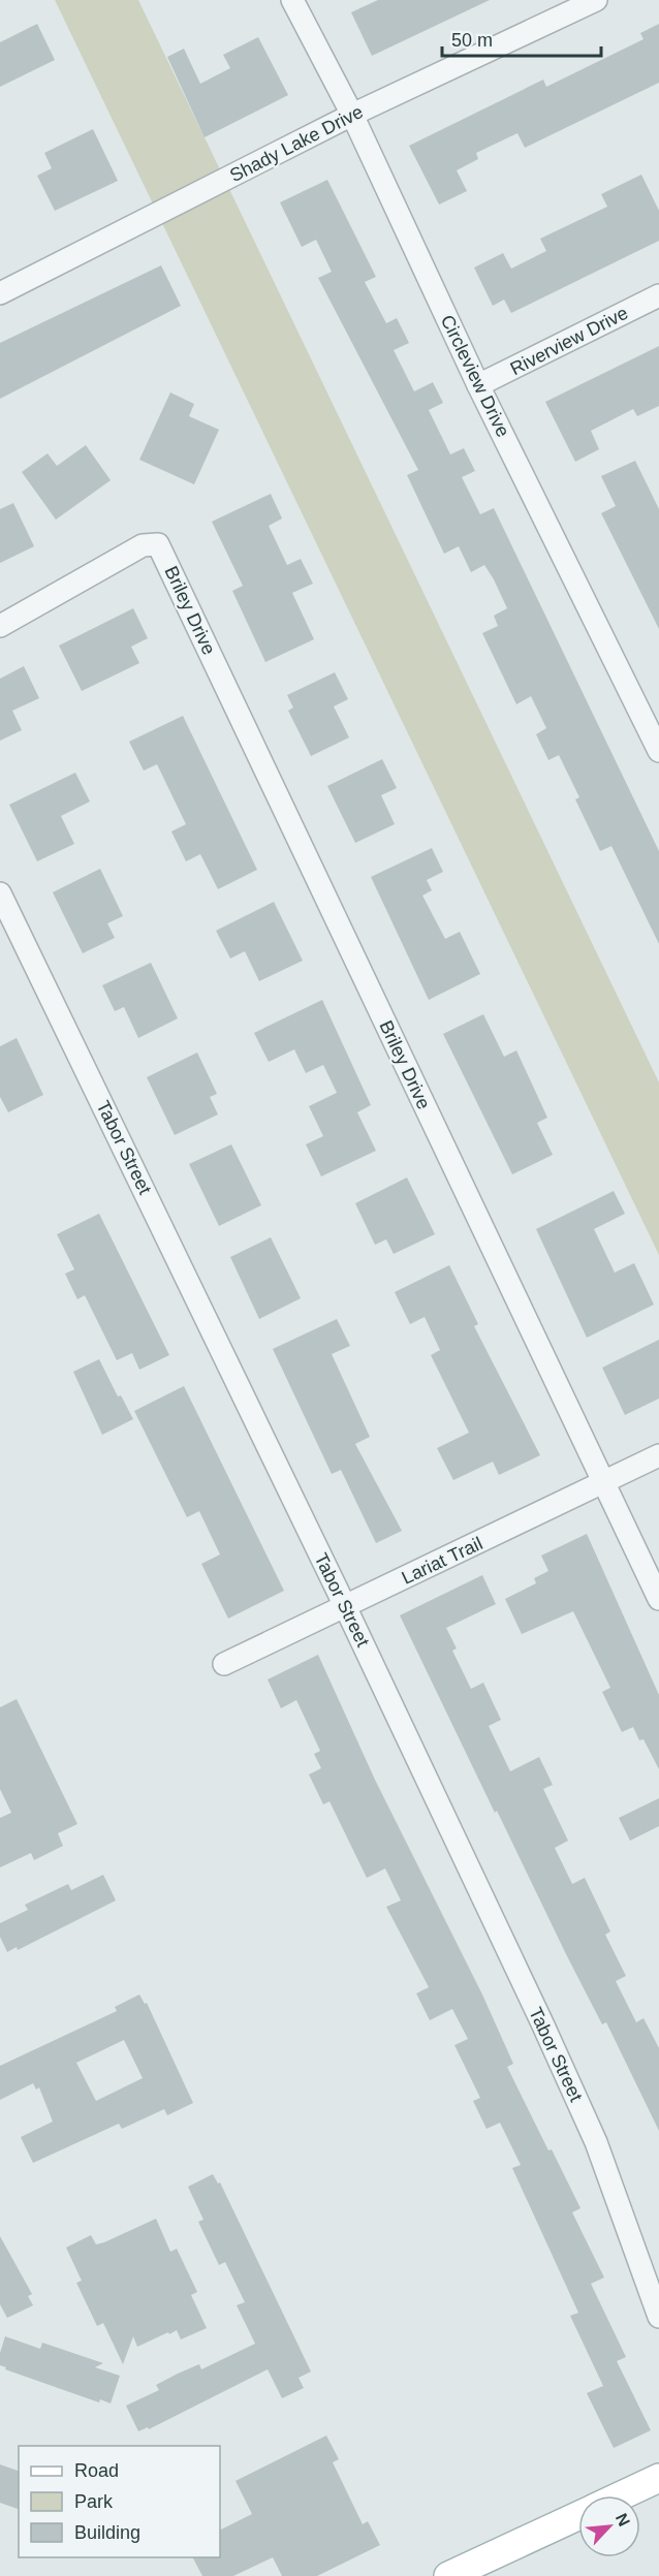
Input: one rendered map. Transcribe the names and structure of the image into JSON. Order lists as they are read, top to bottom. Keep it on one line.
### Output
{"streets":{"street":["Shady Lake Drive","Riverview Drive","Circleview Drive","Briley Drive","Tabor Street","Lariat Trail"]},"crossings":[["Shady Lake Drive","Circleview Drive"],["Riverview Drive","Circleview Drive"],["Briley Drive","Lariat Trail"],["Tabor Street","Lariat Trail"]],"legend":["Road","Park","Building"],"scale_bar":"50 m","north":"top right"}
